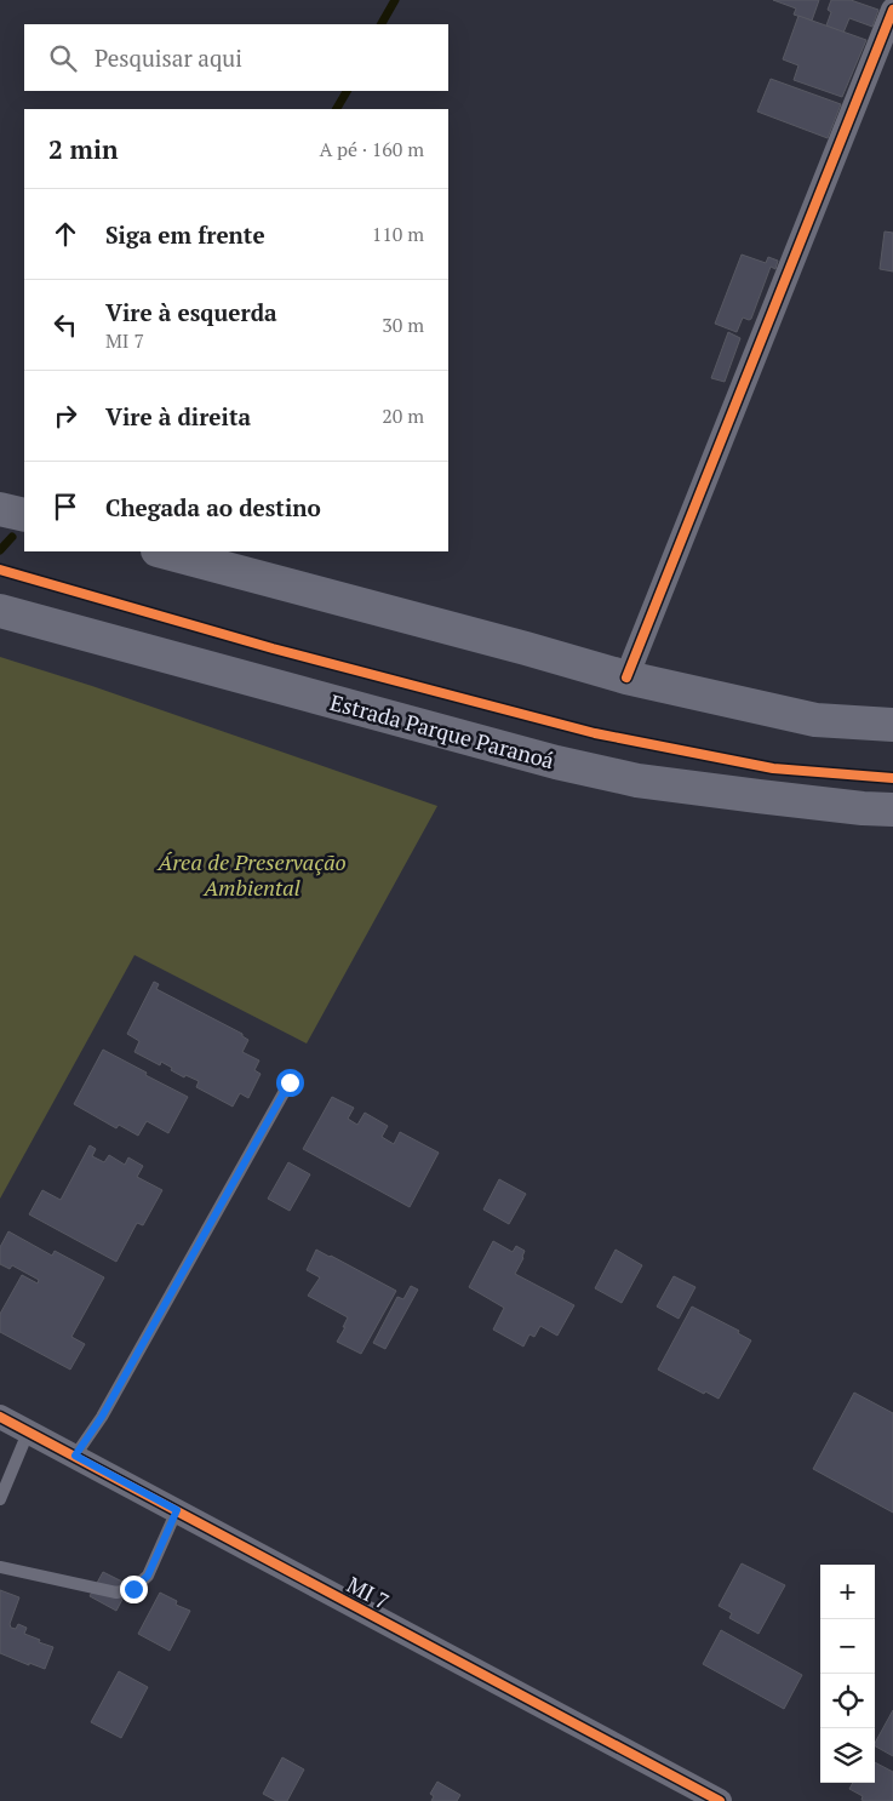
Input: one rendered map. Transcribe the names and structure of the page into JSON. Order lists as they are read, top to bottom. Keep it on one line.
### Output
{"streets":{"main road":["Estrada Parque Paranoá"],"street":["MI 7"]},"parks":["Área de Preservação Ambiental"],"page":{"search":"Pesquisar aqui","heading":["2 min","A pé · 160 m"],"list":[["Siga em frente","110 m"],["Vire à esquerda","MI 7","30 m"],["Vire à direita","20 m"],"Chegada ao destino"],"map_buttons":["+","−"]}}
